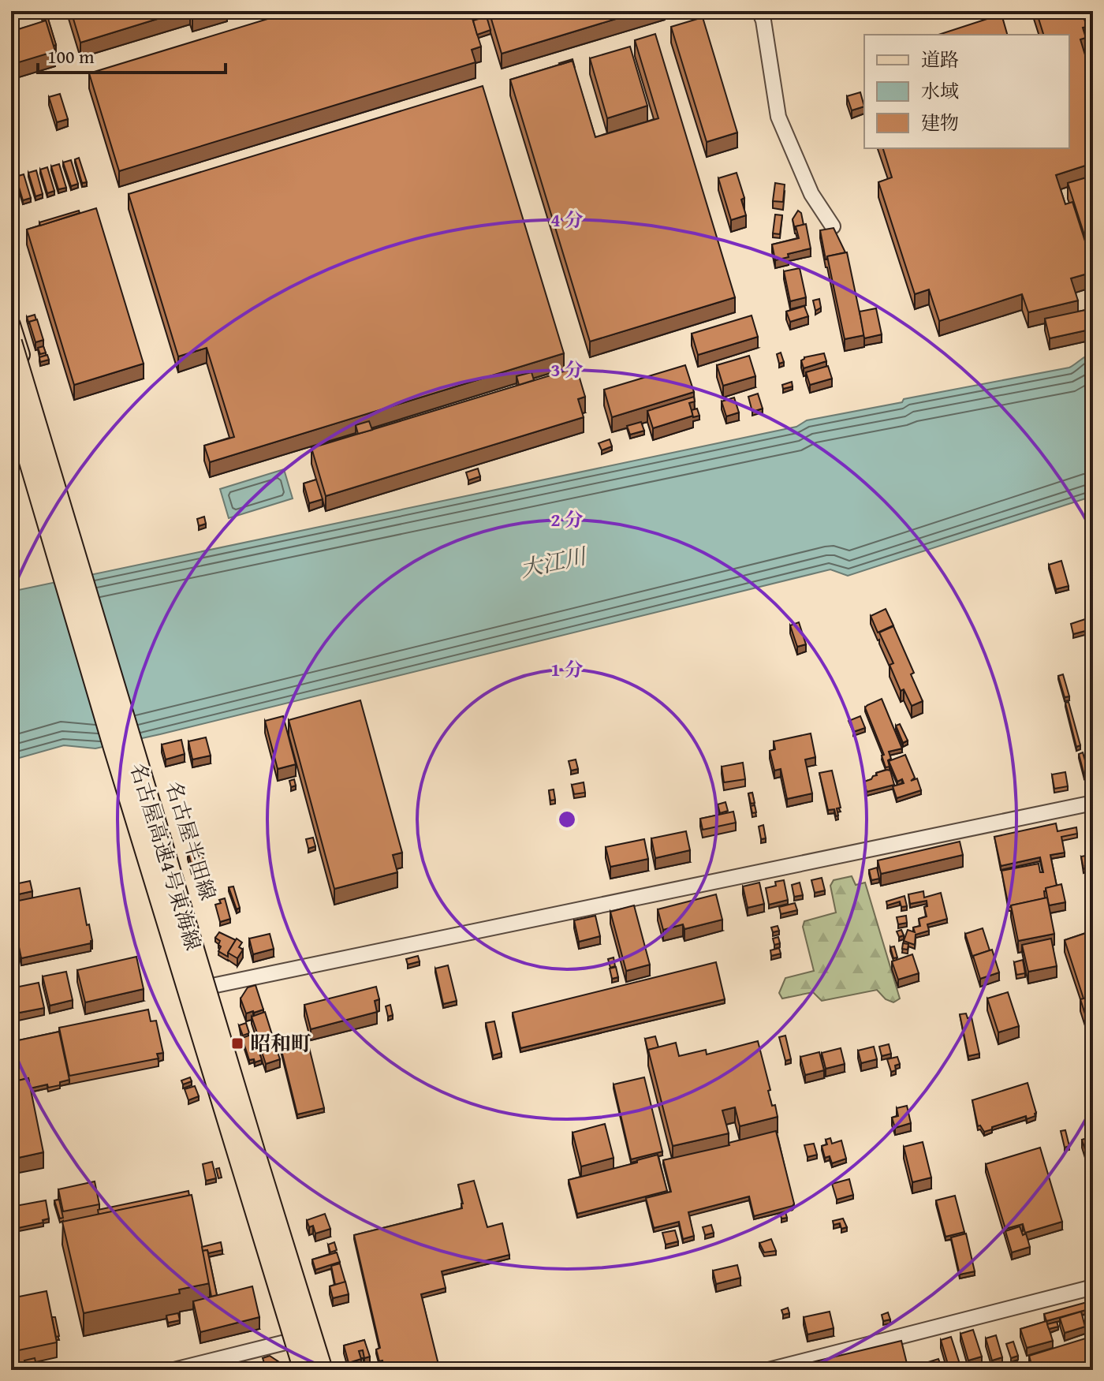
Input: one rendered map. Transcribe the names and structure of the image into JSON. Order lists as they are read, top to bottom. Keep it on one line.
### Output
{"streets":{"highway":["名古屋高速4号東海線"],"main road":["名古屋半田線"]},"water":["大江川"],"places":{"transit":["昭和町"]},"legend":["道路","水域","建物"],"scale_bar":"100 m","rings":["4 分","3 分","2 分","1 分"]}
